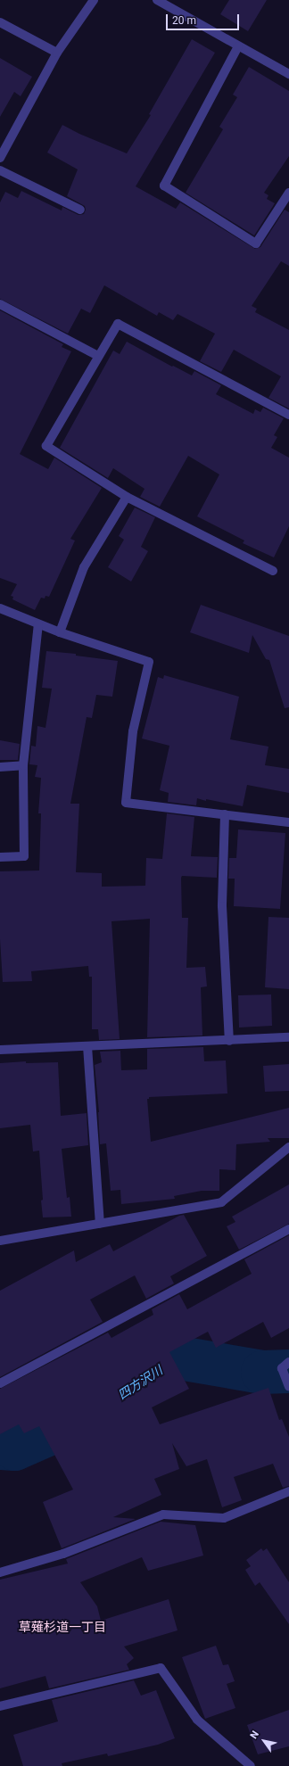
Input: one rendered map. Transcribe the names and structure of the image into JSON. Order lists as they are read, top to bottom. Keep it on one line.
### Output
{"districts":["草薙杉道一丁目"],"water":["四方沢川"],"scale_bar":"20 m","north":"top left"}
